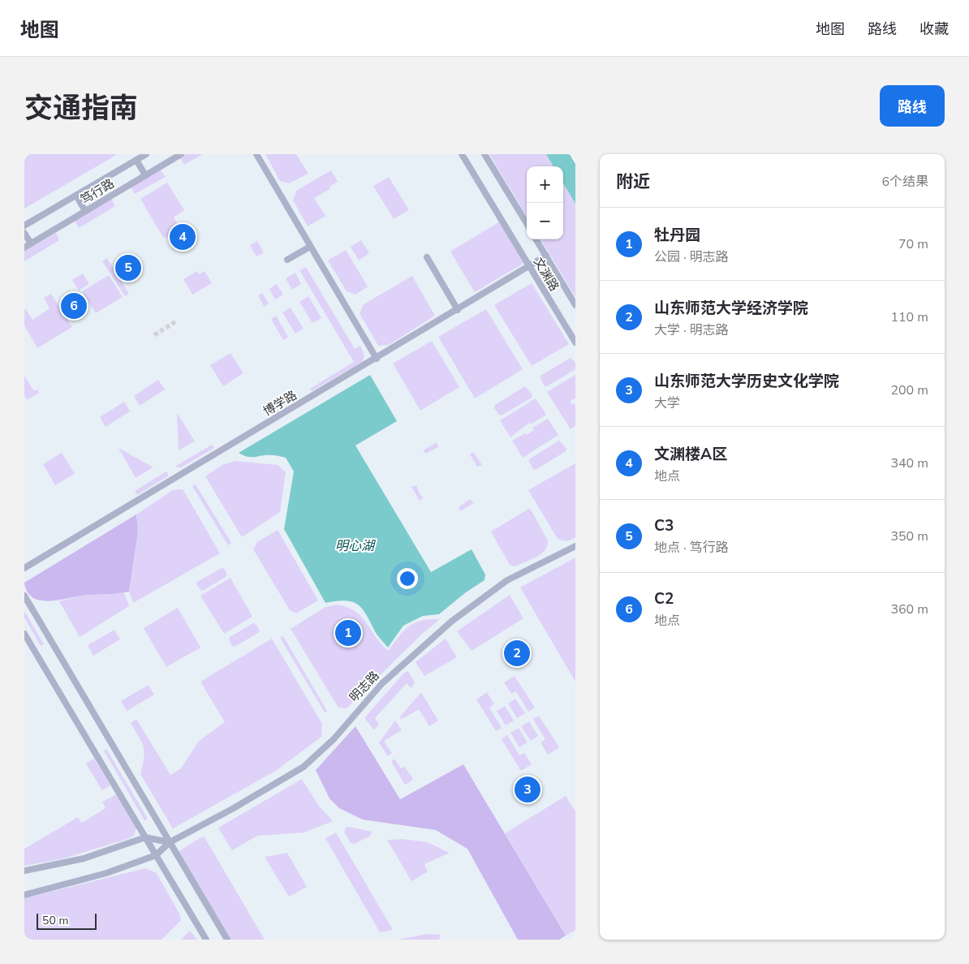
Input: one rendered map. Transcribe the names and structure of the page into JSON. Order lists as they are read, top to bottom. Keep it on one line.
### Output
{"streets":{"street":["笃行路","文渊路","博学路","明志路"]},"crossings":[["文渊路","博学路"]],"water":["明心湖"],"scale_bar":"50 m","page":{"header":"地图","nav":["地图","路线","收藏"],"title":"交通指南","buttons":"路线","heading":["附近","6个结果"],"map_buttons":["+","−"],"list":[{"mark":"1","name":"牡丹园","note":"公园 · 明志路","value":"70 m"},{"mark":"2","name":"山东师范大学经济学院","note":"大学 · 明志路","value":"110 m"},{"mark":"3","name":"山东师范大学历史文化学院","note":"大学","value":"200 m"},{"mark":"4","name":"文渊楼A区","note":"地点","value":"340 m"},{"mark":"5","name":"C3","note":"地点 · 笃行路","value":"350 m"},{"mark":"6","name":"C2","note":"地点","value":"360 m"}],"pins":["4","5","6","1","2","3"],"scale":"50 m"}}
